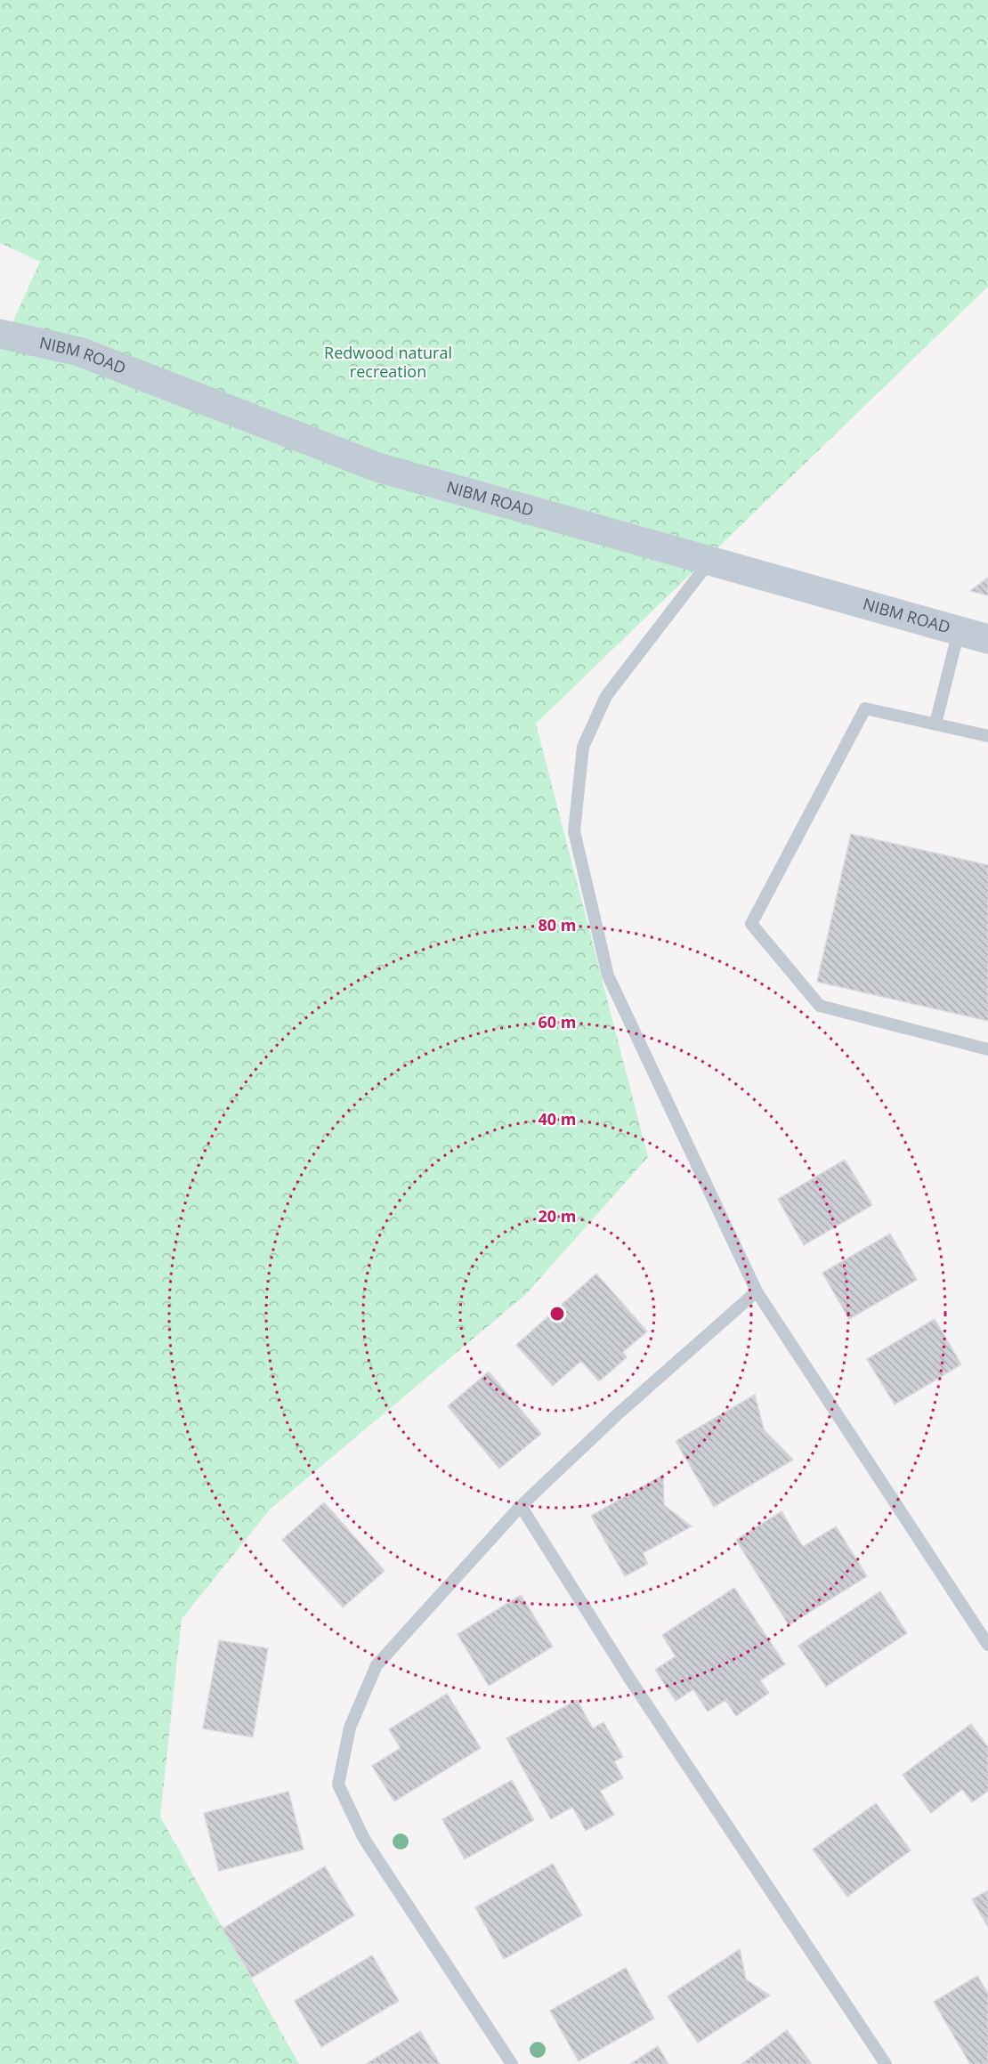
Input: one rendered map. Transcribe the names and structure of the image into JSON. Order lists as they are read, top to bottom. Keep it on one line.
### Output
{"streets":{"main road":["NIBM ROAD"]},"parks":["Redwood natural recreation"],"rings":["80 m","60 m","40 m","20 m"]}
